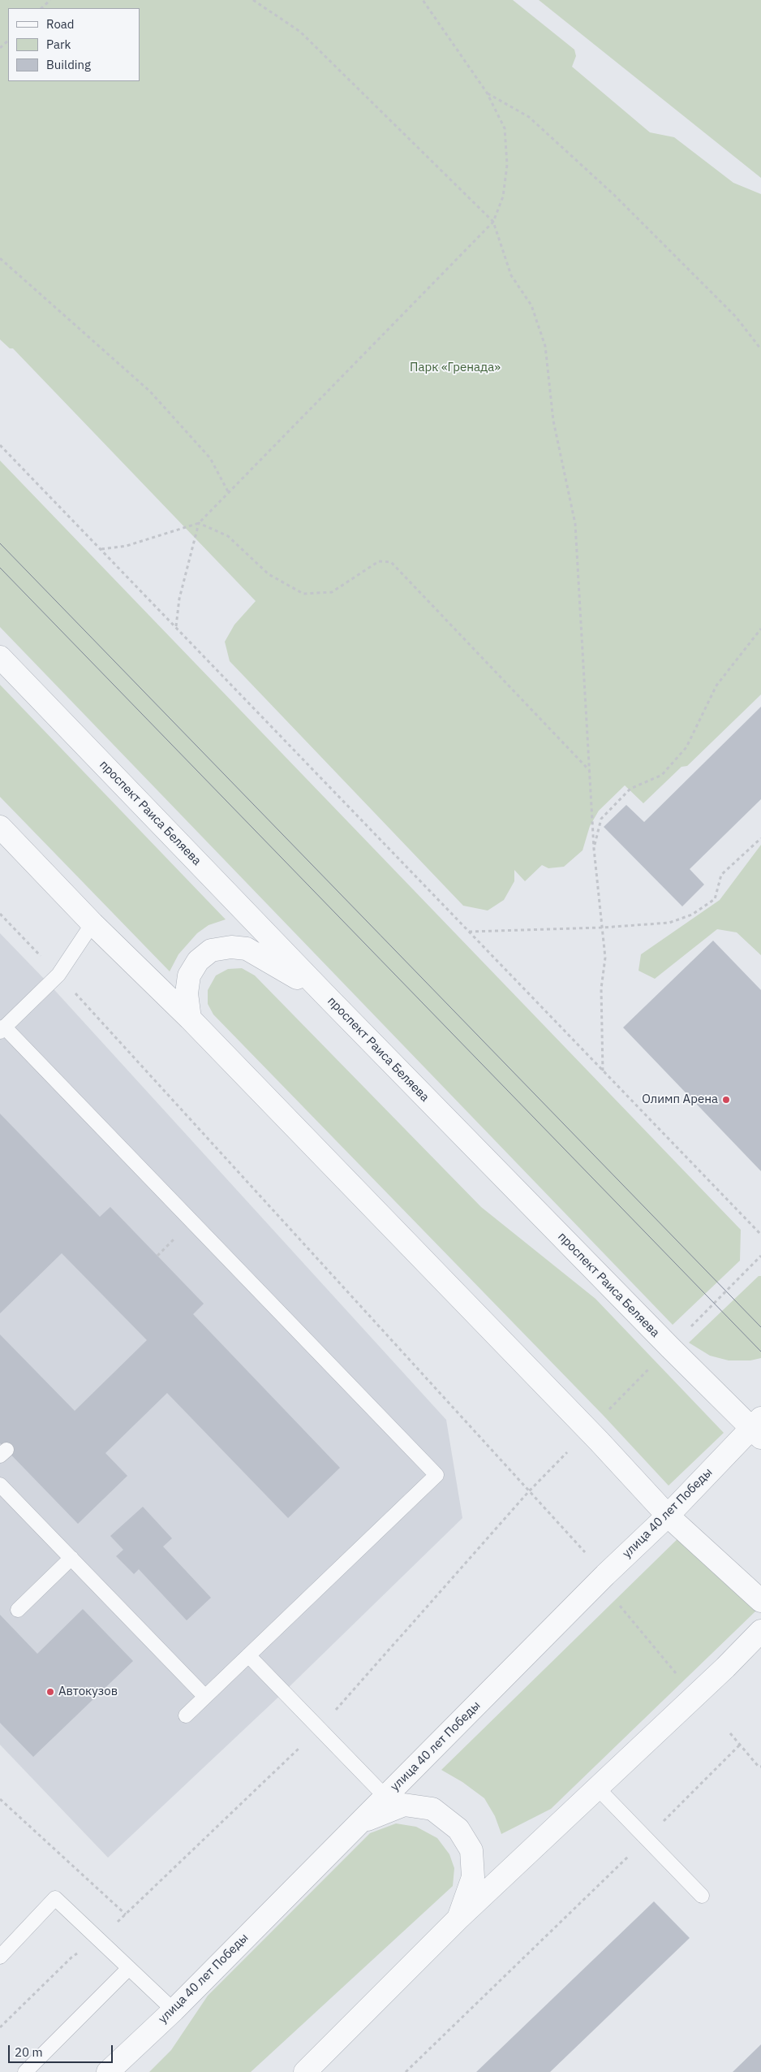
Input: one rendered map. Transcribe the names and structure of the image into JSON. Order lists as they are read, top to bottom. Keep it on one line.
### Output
{"streets":{"street":["проспект Раиса Беляева","улица 40 лет Победы"]},"crossings":[["проспект Раиса Беляева","улица 40 лет Победы"]],"parks":["Парк «Гренада»"],"places":["Олимп Арена","Автокузов"],"legend":["Road","Park","Building"],"scale_bar":"20 m"}
